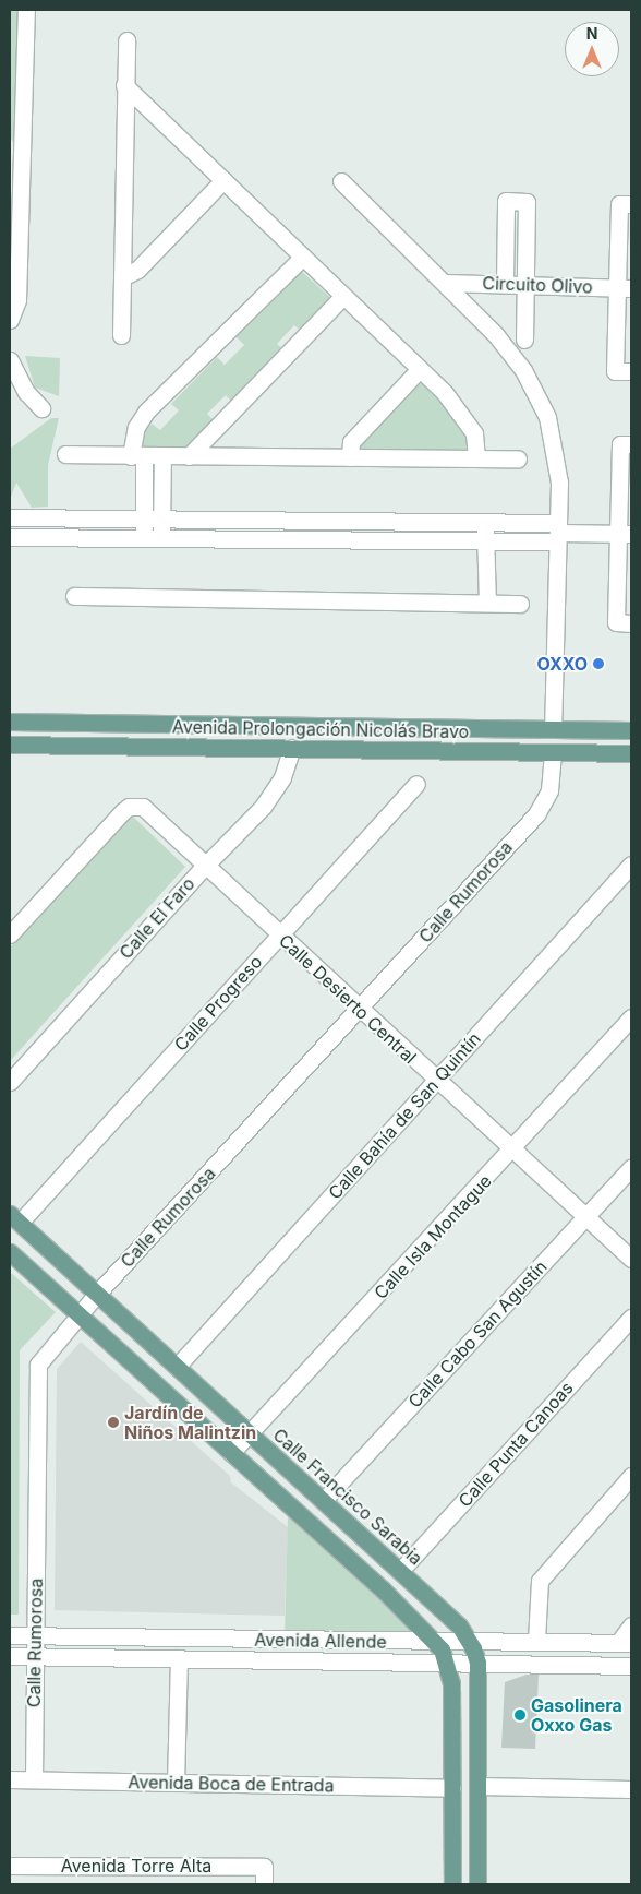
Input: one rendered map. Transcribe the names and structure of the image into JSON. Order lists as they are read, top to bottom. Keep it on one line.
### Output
{"streets":{"main road":["Avenida Prolongación Nicolás Bravo","Calle Francisco Sarabia"],"street":["Circuito Olivo","Calle Rumorosa","Calle El Faro","Calle Desierto Central","Calle Progreso","Calle Bahía de San Quintín","Calle Isla Montague","Calle Cabo San Agustín","Calle Punta Canoas","Avenida Allende","Avenida Boca de Entrada","Avenida Torre Alta"]},"crossings":[["Avenida Prolongación Nicolás Bravo","Calle Rumorosa"],["Avenida Prolongación Nicolás Bravo","Calle El Faro"],["Calle Rumorosa","Calle Desierto Central"],["Calle Rumorosa","Calle Francisco Sarabia"],["Calle Rumorosa","Avenida Allende"],["Calle Rumorosa","Avenida Boca de Entrada"],["Calle El Faro","Calle Desierto Central"],["Calle Desierto Central","Calle Progreso"],["Calle Desierto Central","Calle Bahía de San Quintín"],["Calle Desierto Central","Calle Isla Montague"],["Calle Desierto Central","Calle Cabo San Agustín"],["Calle Progreso","Calle Francisco Sarabia"],["Calle Bahía de San Quintín","Calle Francisco Sarabia"],["Calle Isla Montague","Calle Francisco Sarabia"],["Calle Cabo San Agustín","Calle Francisco Sarabia"],["Calle Punta Canoas","Calle Francisco Sarabia"],["Calle Francisco Sarabia","Avenida Allende"]],"places":["OXXO","Jardín de Niños Malintzin","Gasolinera Oxxo Gas"],"north":"top"}
